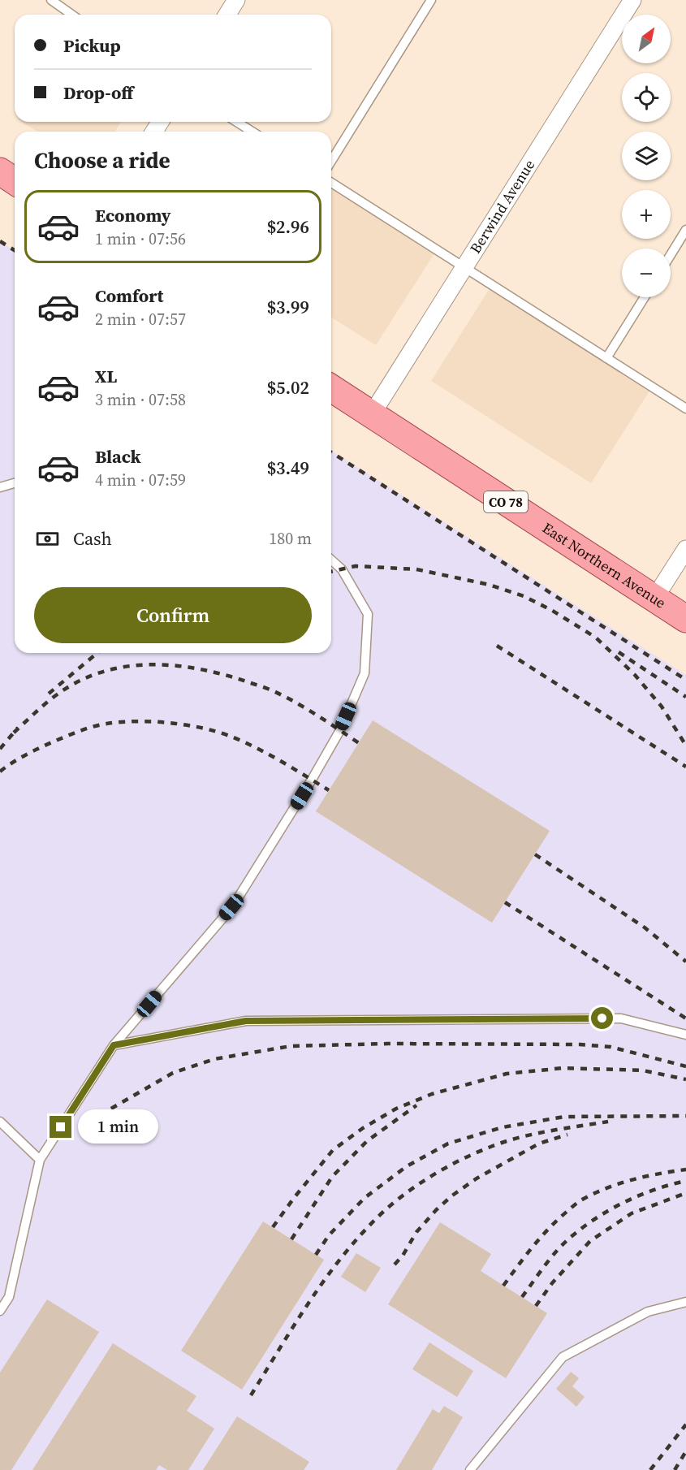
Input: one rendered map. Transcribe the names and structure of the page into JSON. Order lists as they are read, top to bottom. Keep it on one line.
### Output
{"streets":{"main road":["CO 78","East Northern Avenue"],"street":["Berwind Avenue"]},"crossings":[["Berwind Avenue","East Northern Avenue"]],"north":"top right","page":{"map_buttons":["+","−"],"banner":["Pickup","Drop-off"],"heading":"Choose a ride","list":[{"name":"Economy","note":"1 min · 07:56","value":"$2.96"},{"name":"Comfort","note":"2 min · 07:57","value":"$3.99"},{"name":"XL","note":"3 min · 07:58","value":"$5.02"},{"name":"Black","note":"4 min · 07:59","value":"$3.49"}],"pay":["Cash","180 m"],"buttons":"Confirm","bubble":"1 min"}}
